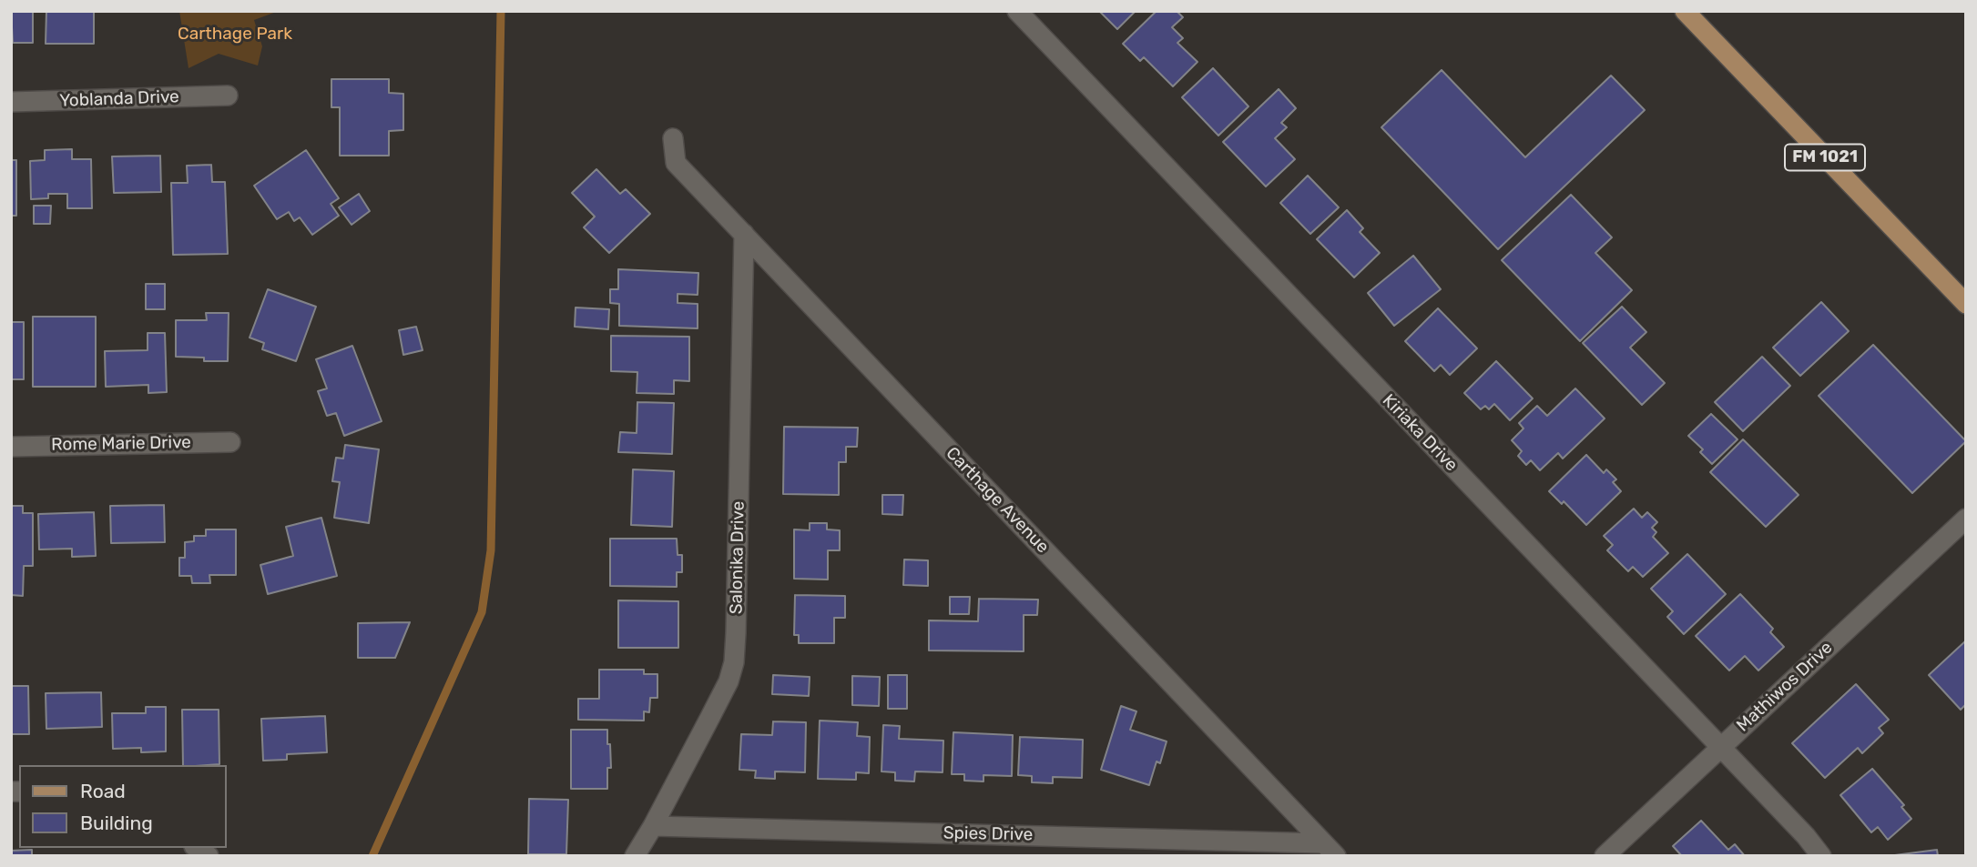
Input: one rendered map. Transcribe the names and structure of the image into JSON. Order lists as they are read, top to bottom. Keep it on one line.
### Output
{"streets":{"main road":["FM 1021"],"street":["Yoblanda Drive","Kiriaka Drive","Rome Marie Drive","Carthage Avenue","Salonika Drive","Mathiwos Drive","Spies Drive"]},"crossings":[["Kiriaka Drive","Mathiwos Drive"],["Carthage Avenue","Salonika Drive"],["Carthage Avenue","Spies Drive"],["Salonika Drive","Spies Drive"]],"parks":["Carthage Park"],"legend":["Road","Building"]}
